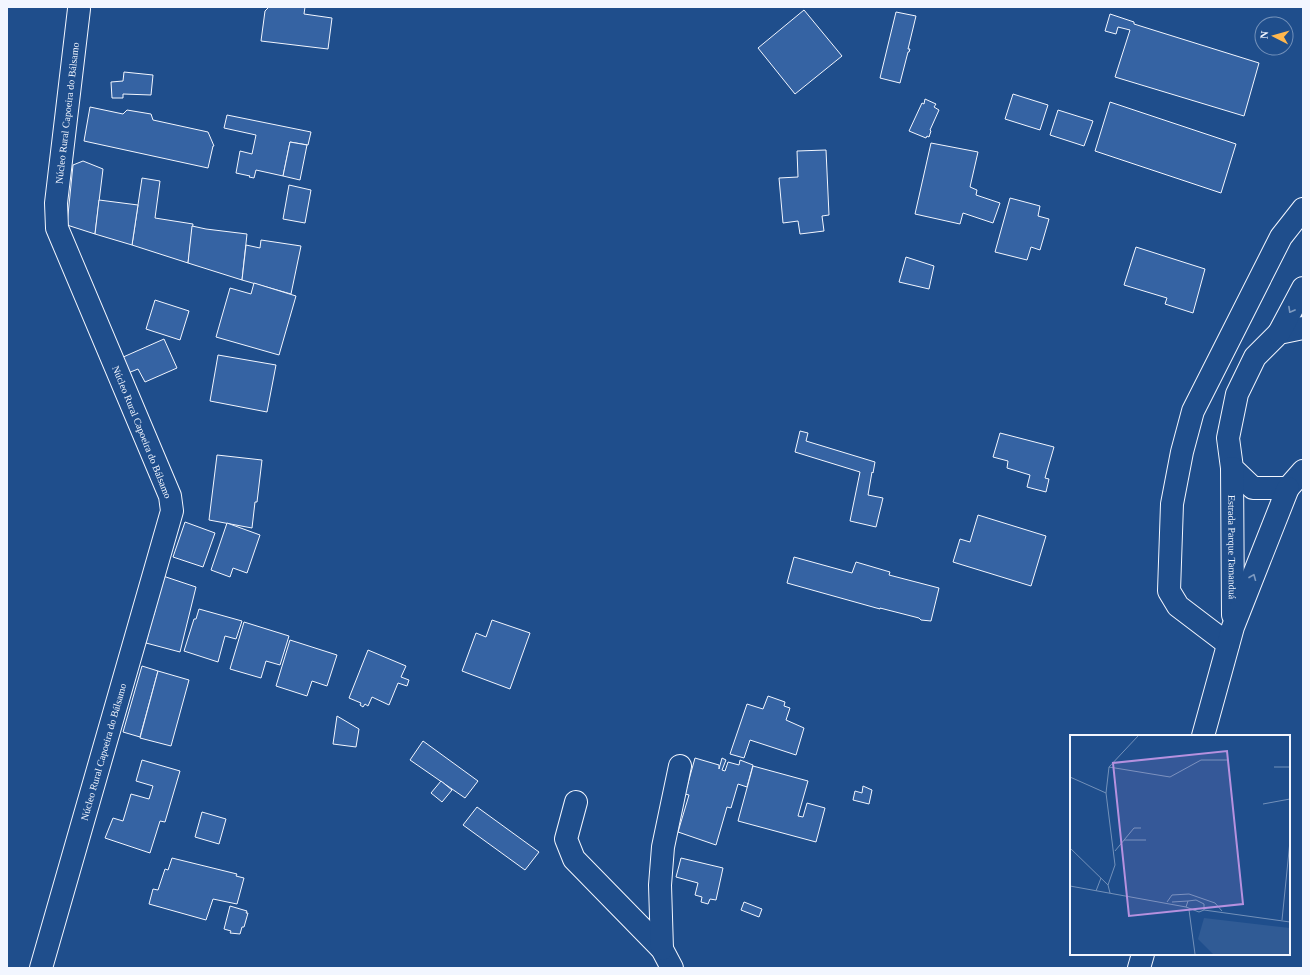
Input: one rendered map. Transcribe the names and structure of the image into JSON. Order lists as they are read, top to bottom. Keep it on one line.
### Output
{"streets":{"street":["Núcleo Rural Capoeira do Bálsamo","Estrada Parque Tamanduá"]},"north":"left"}
